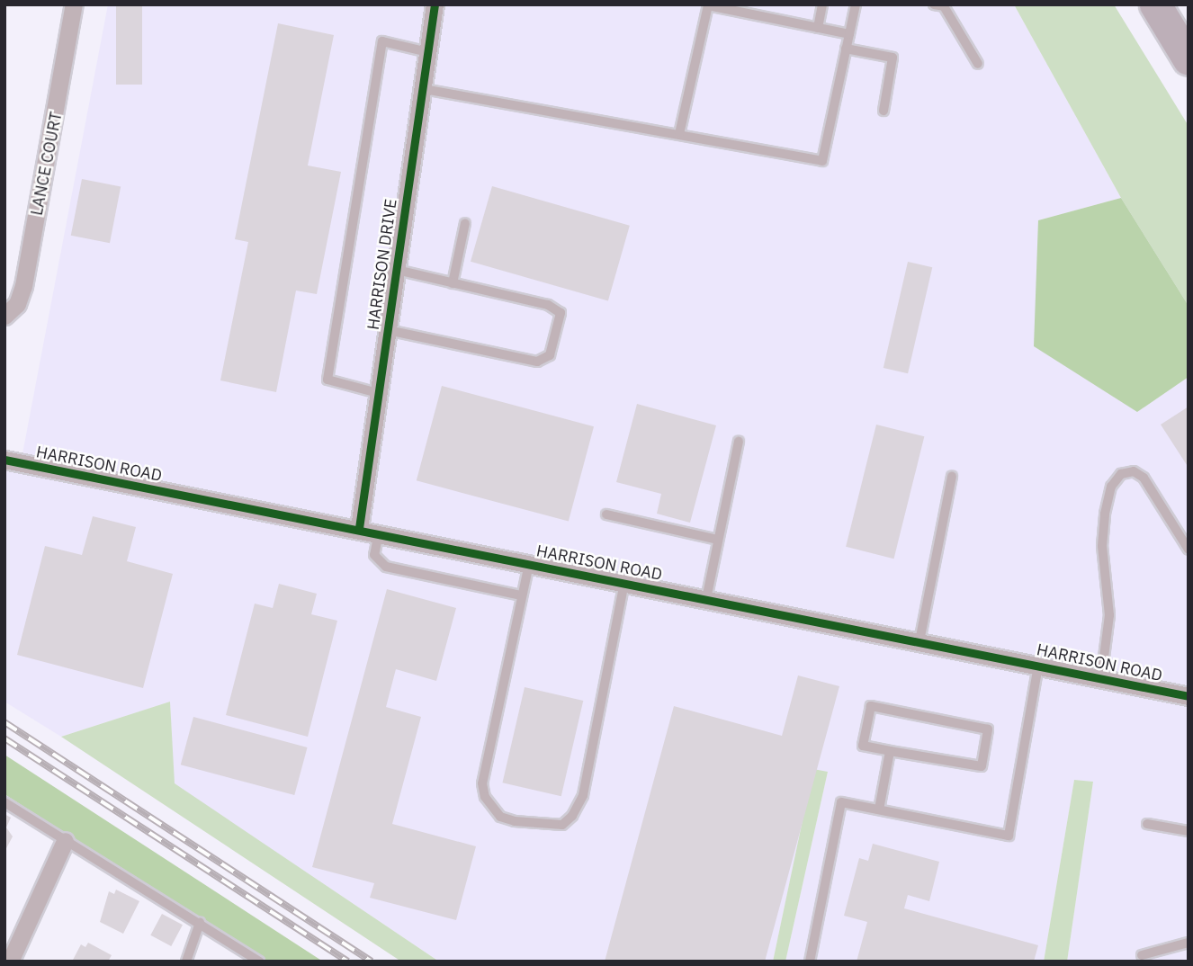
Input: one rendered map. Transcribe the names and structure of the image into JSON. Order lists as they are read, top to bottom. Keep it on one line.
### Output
{"streets":{"street":["LANCE COURT","HARRISON DRIVE","HARRISON ROAD"]},"crossings":[["HARRISON DRIVE","HARRISON ROAD"]]}
